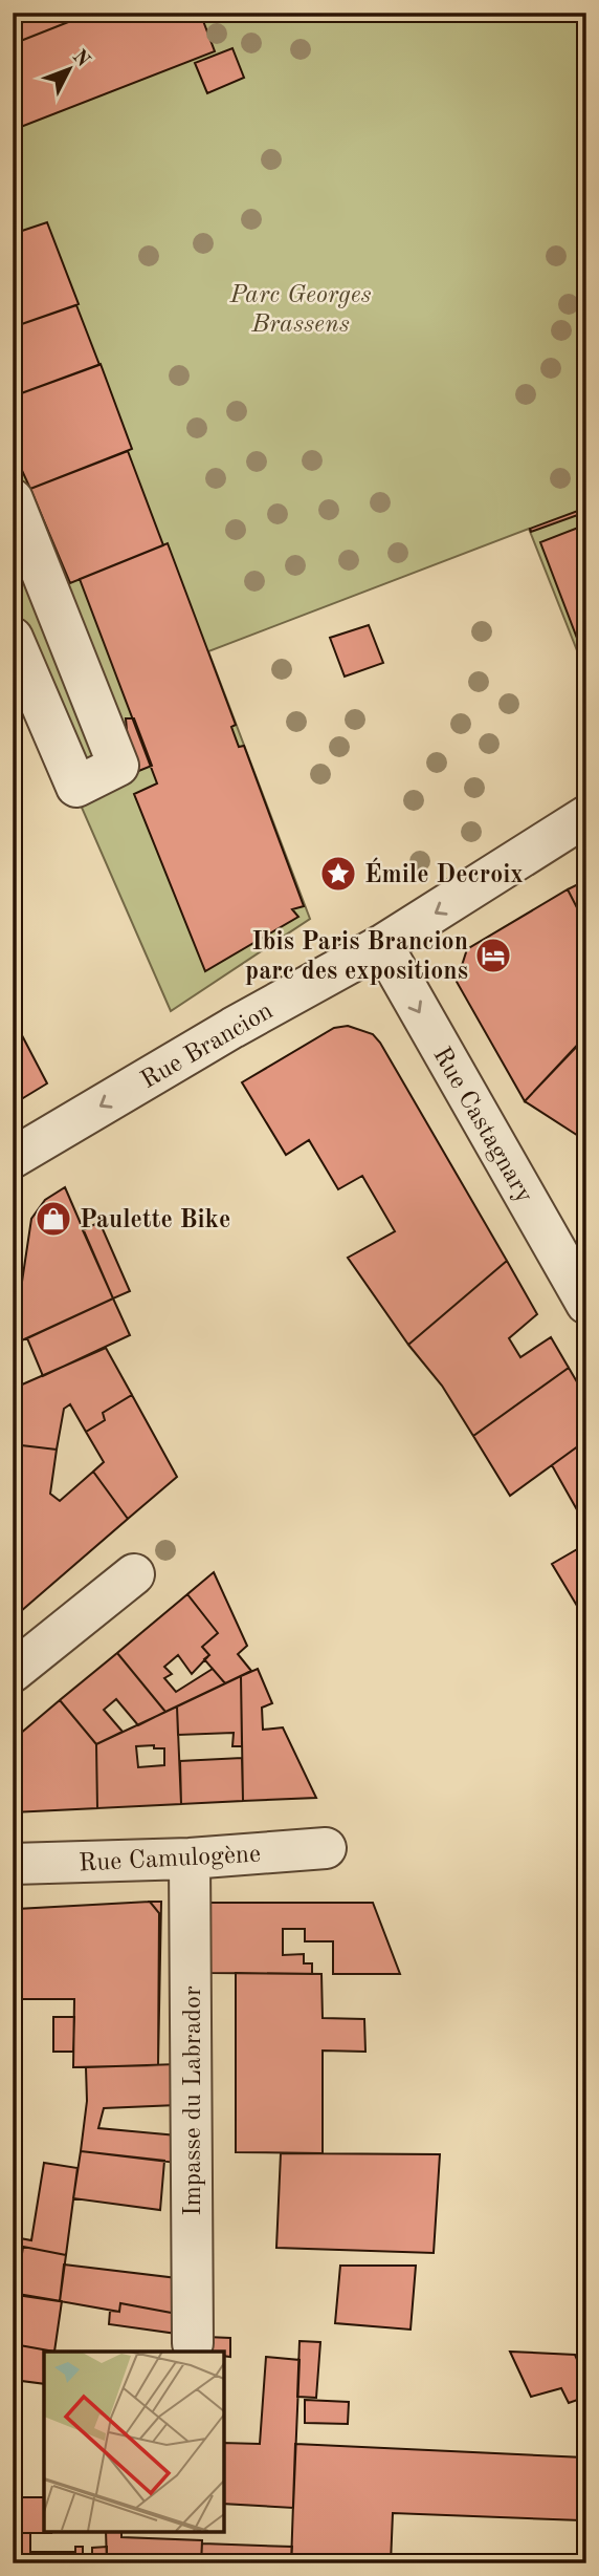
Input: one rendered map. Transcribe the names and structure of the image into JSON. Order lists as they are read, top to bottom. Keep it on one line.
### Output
{"streets":{"street":["Rue Brancion","Rue Castagnary","Rue Camulogène","Impasse du Labrador"]},"crossings":[["Rue Brancion","Rue Castagnary"],["Rue Camulogène","Impasse du Labrador"]],"one_way":["Rue Brancion","Rue Castagnary"],"parks":["Parc Georges Brassens"],"places":{"place":["Émile Decroix"],"hotel":["Ibis Paris Brancion parc des expositions"],"shop":["Paulette Bike"]},"north":"top right"}
